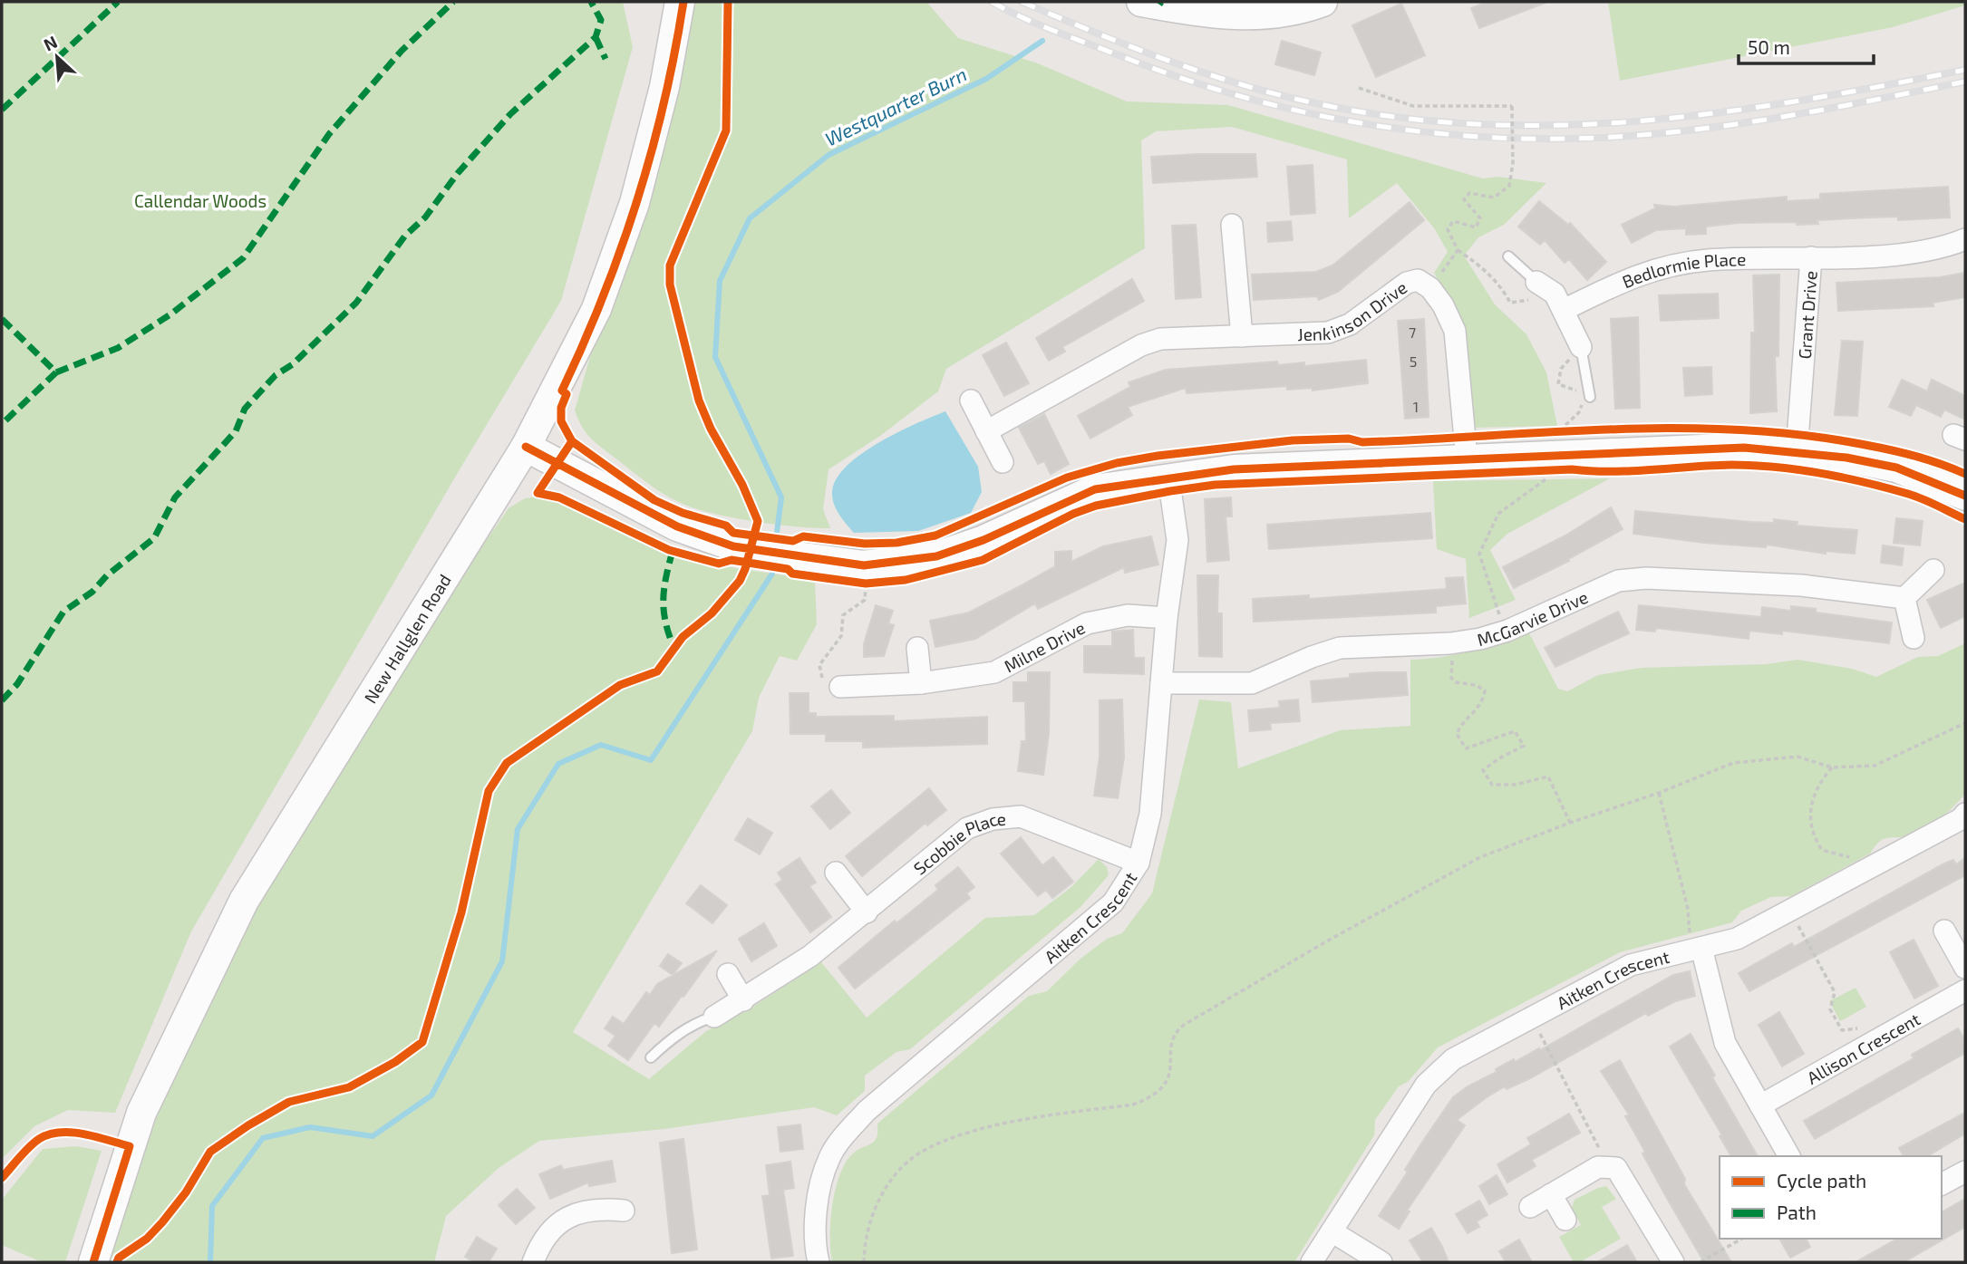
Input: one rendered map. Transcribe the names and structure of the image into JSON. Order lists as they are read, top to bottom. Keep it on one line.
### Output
{"streets":{"street":["Bedlormie Place","Jenkinson Drive","Grant Drive","McGarvie Drive","New Hallglen Road","Milne Drive","Scobbie Place","Aitken Crescent","Allison Crescent"]},"crossings":[["Bedlormie Place","Grant Drive"],["McGarvie Drive","Aitken Crescent"],["Milne Drive","Aitken Crescent"],["Scobbie Place","Aitken Crescent"]],"water":["Westquarter Burn"],"parks":["Callendar Woods"],"house_numbers":["7","5","1"],"legend":["Cycle path","Path"],"scale_bar":"50 m","north":"top left"}
